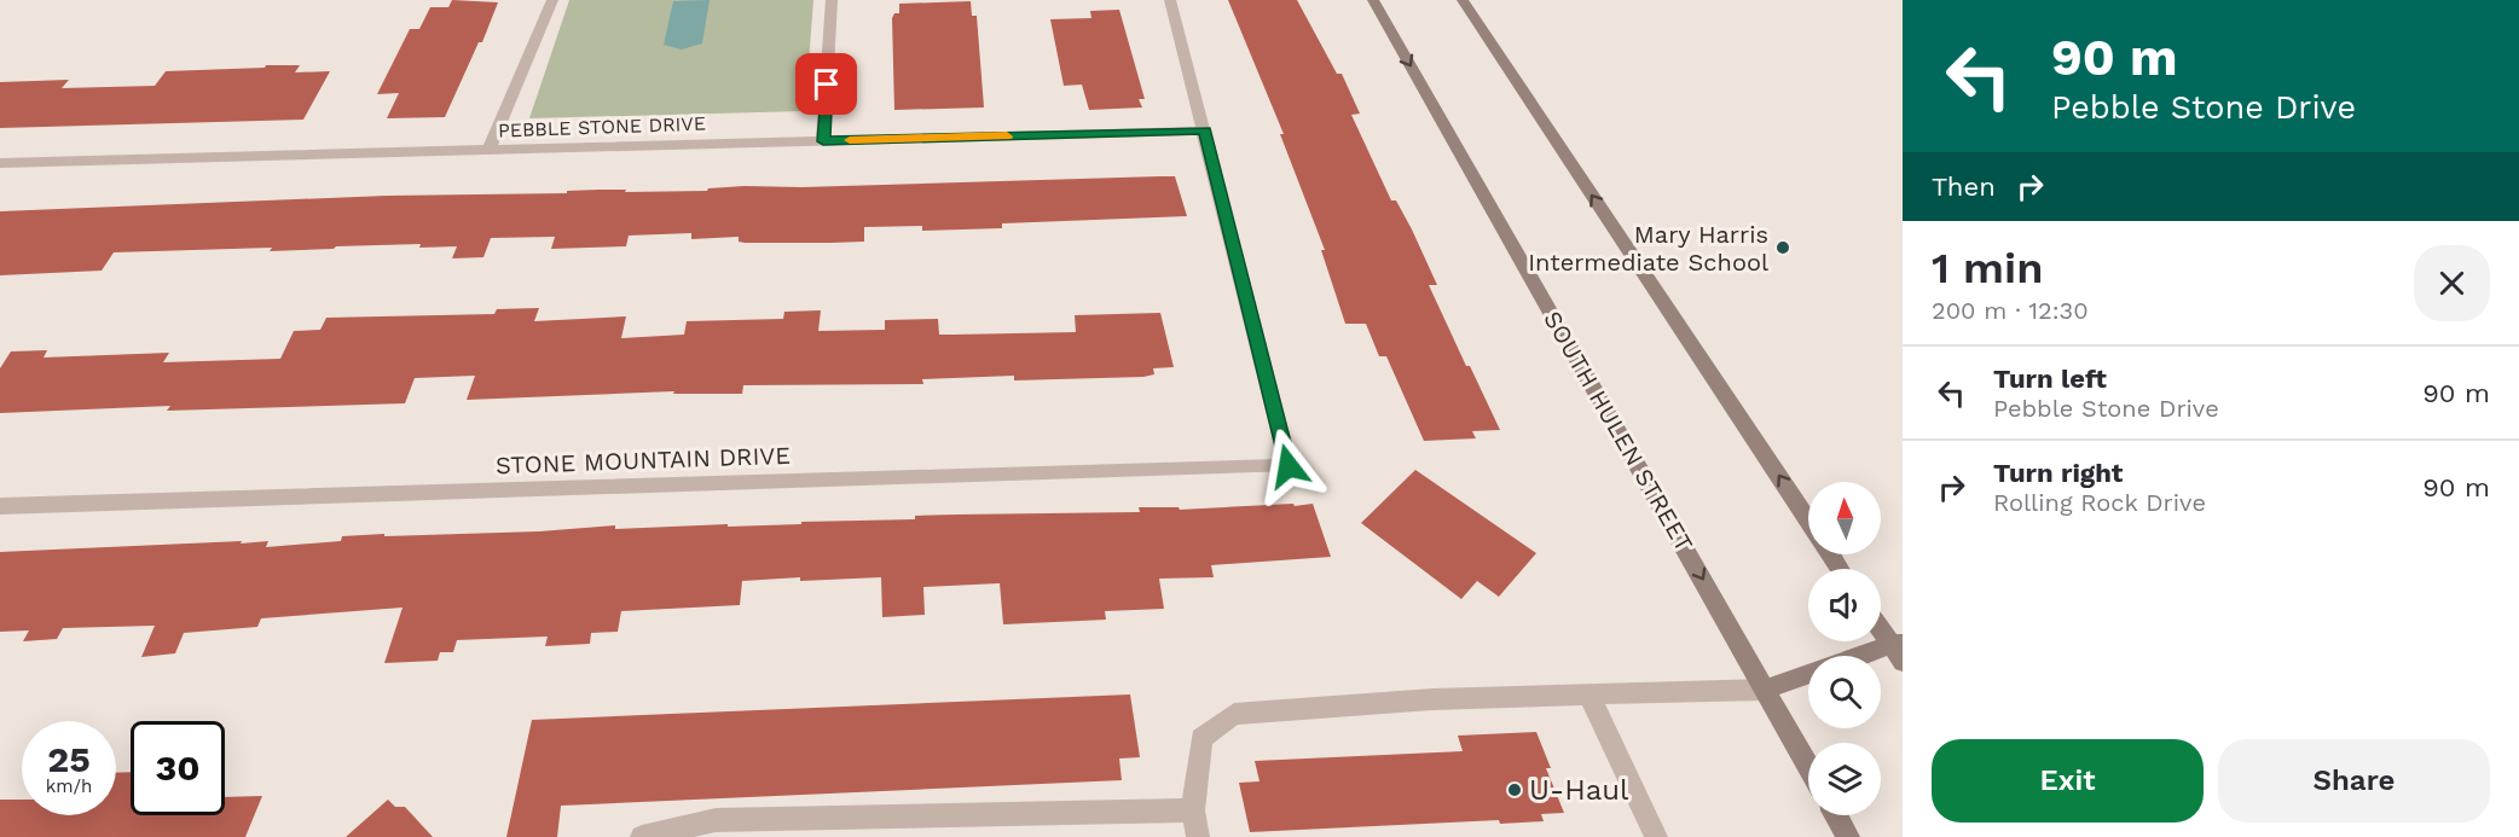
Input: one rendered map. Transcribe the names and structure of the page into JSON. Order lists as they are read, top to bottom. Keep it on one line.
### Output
{"streets":{"main road":["SOUTH HULEN STREET"],"street":["PEBBLE STONE DRIVE","STONE MOUNTAIN DRIVE"]},"crossings":[["PEBBLE STONE DRIVE","STONE MOUNTAIN DRIVE"]],"places":["Mary Harris Intermediate School","U-Haul"],"north":"top","page":{"turn":["90 m","Pebble Stone Drive"],"then":"Then","heading":["1 min","200 m · 12:30"],"list":[{"name":"Turn left","note":"Pebble Stone Drive","value":"90 m"},{"name":"Turn right","note":"Rolling Rock Drive","value":"90 m"}],"speed":"25 km/h","limit":"30","buttons":["Exit","Share"]}}
